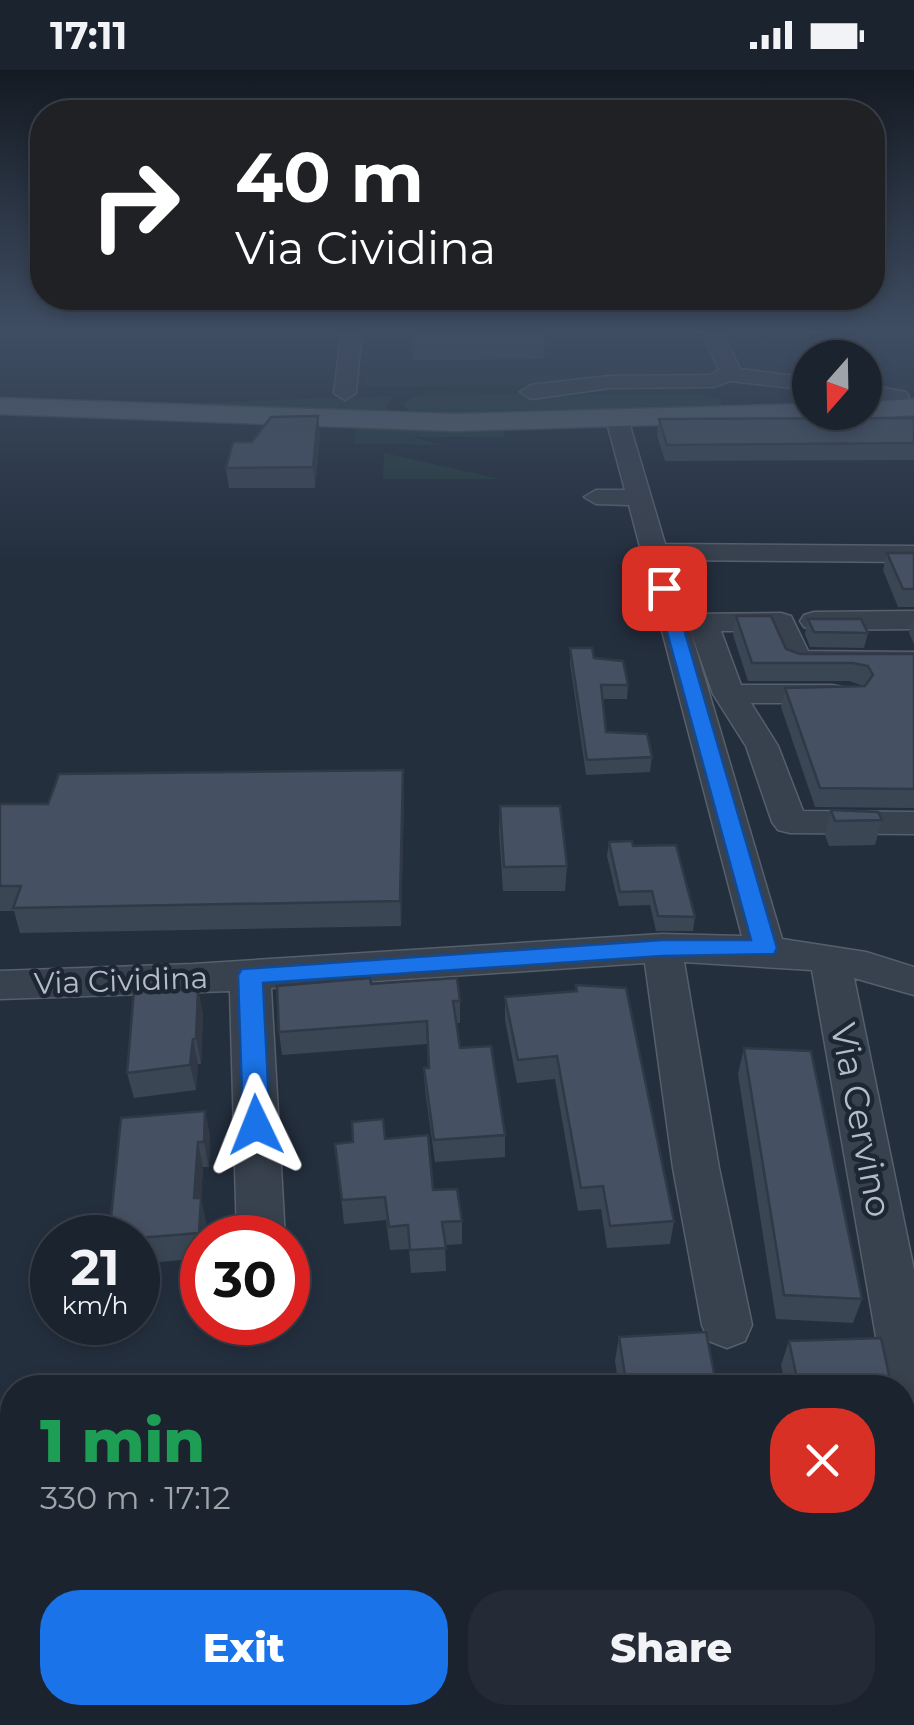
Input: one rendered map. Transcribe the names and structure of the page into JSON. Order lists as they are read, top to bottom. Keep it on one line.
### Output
{"streets":{"street":["Via Cividina","Via Cervino"]},"crossings":[["Via Cividina","Via Cervino"]],"north":"bottom","page":{"status":"17:11","turn":["40 m","Via Cividina"],"speed":"21 km/h","limit":"30","heading":["1 min","330 m · 17:12"],"buttons":["Exit","Share"]}}
